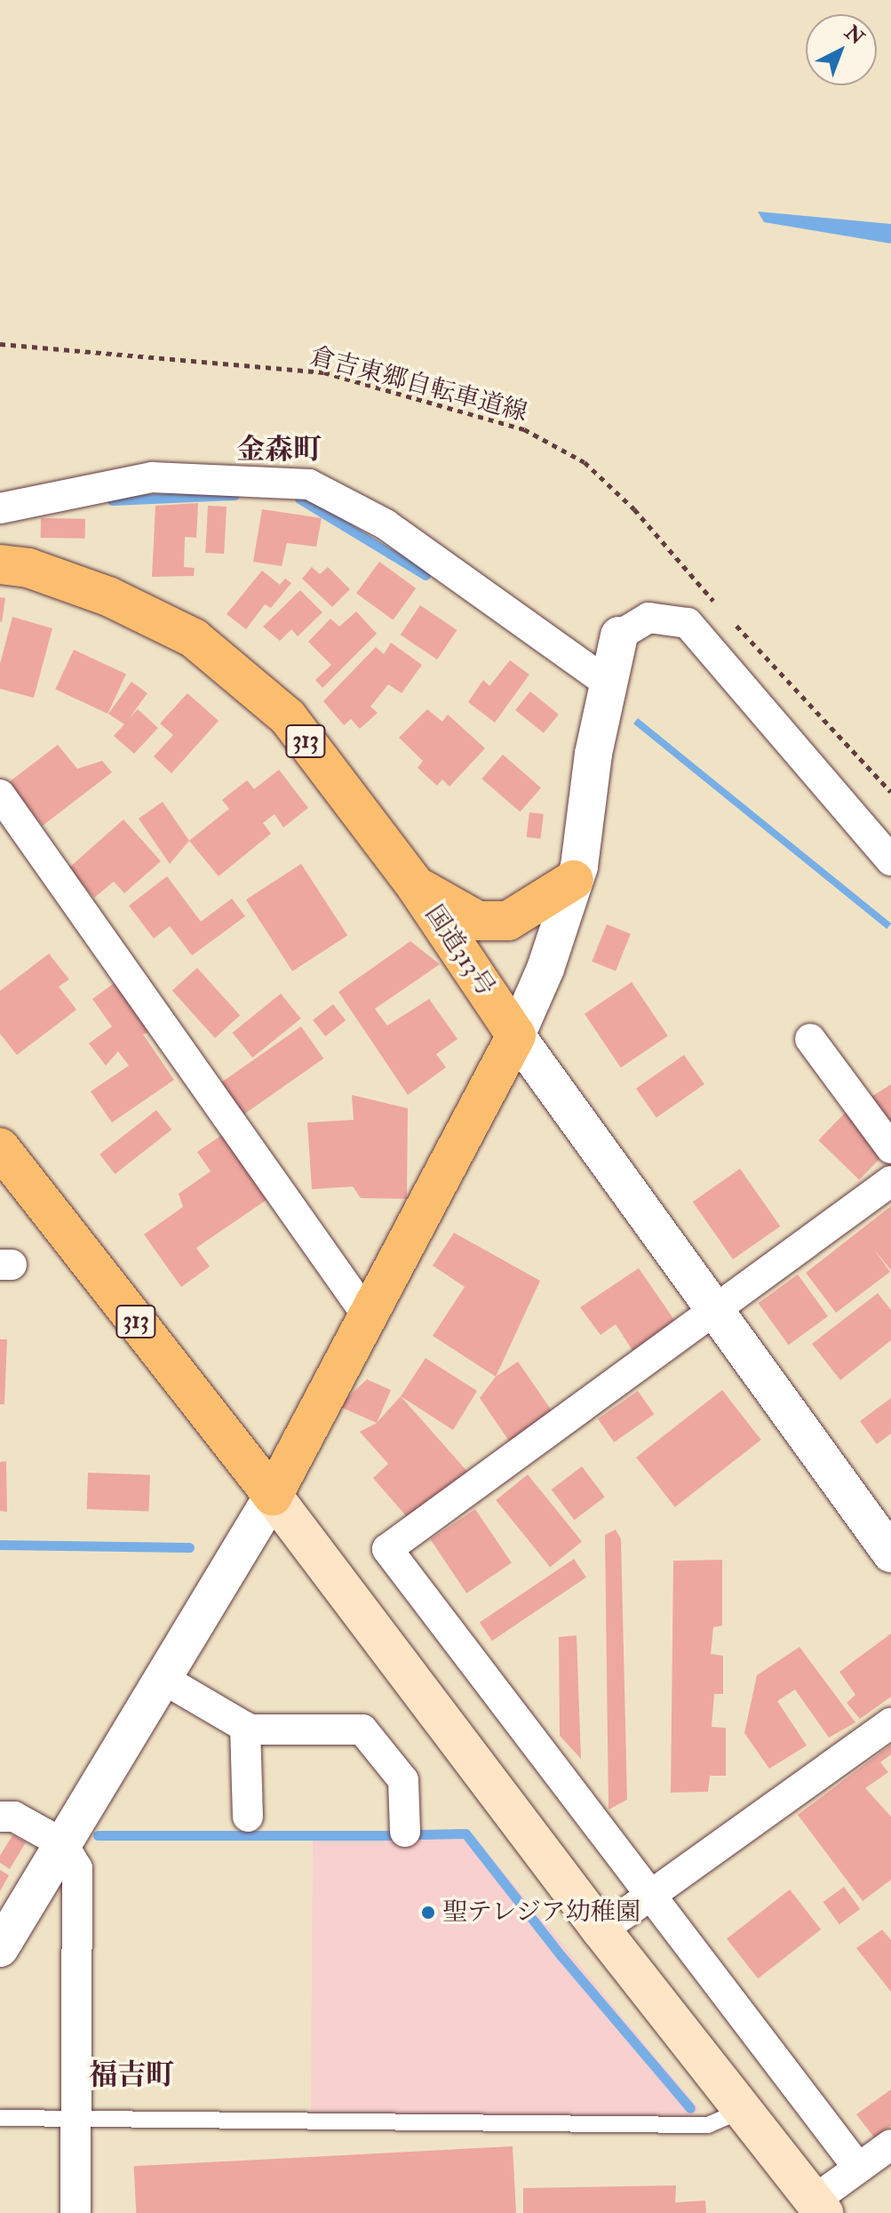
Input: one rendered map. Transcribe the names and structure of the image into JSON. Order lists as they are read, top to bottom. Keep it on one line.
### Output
{"streets":{"highway":["313","国道313号"],"path":["倉吉東郷自転車道線"]},"districts":["金森町","福吉町"],"places":["聖テレジア幼稚園"],"north":"top right"}
